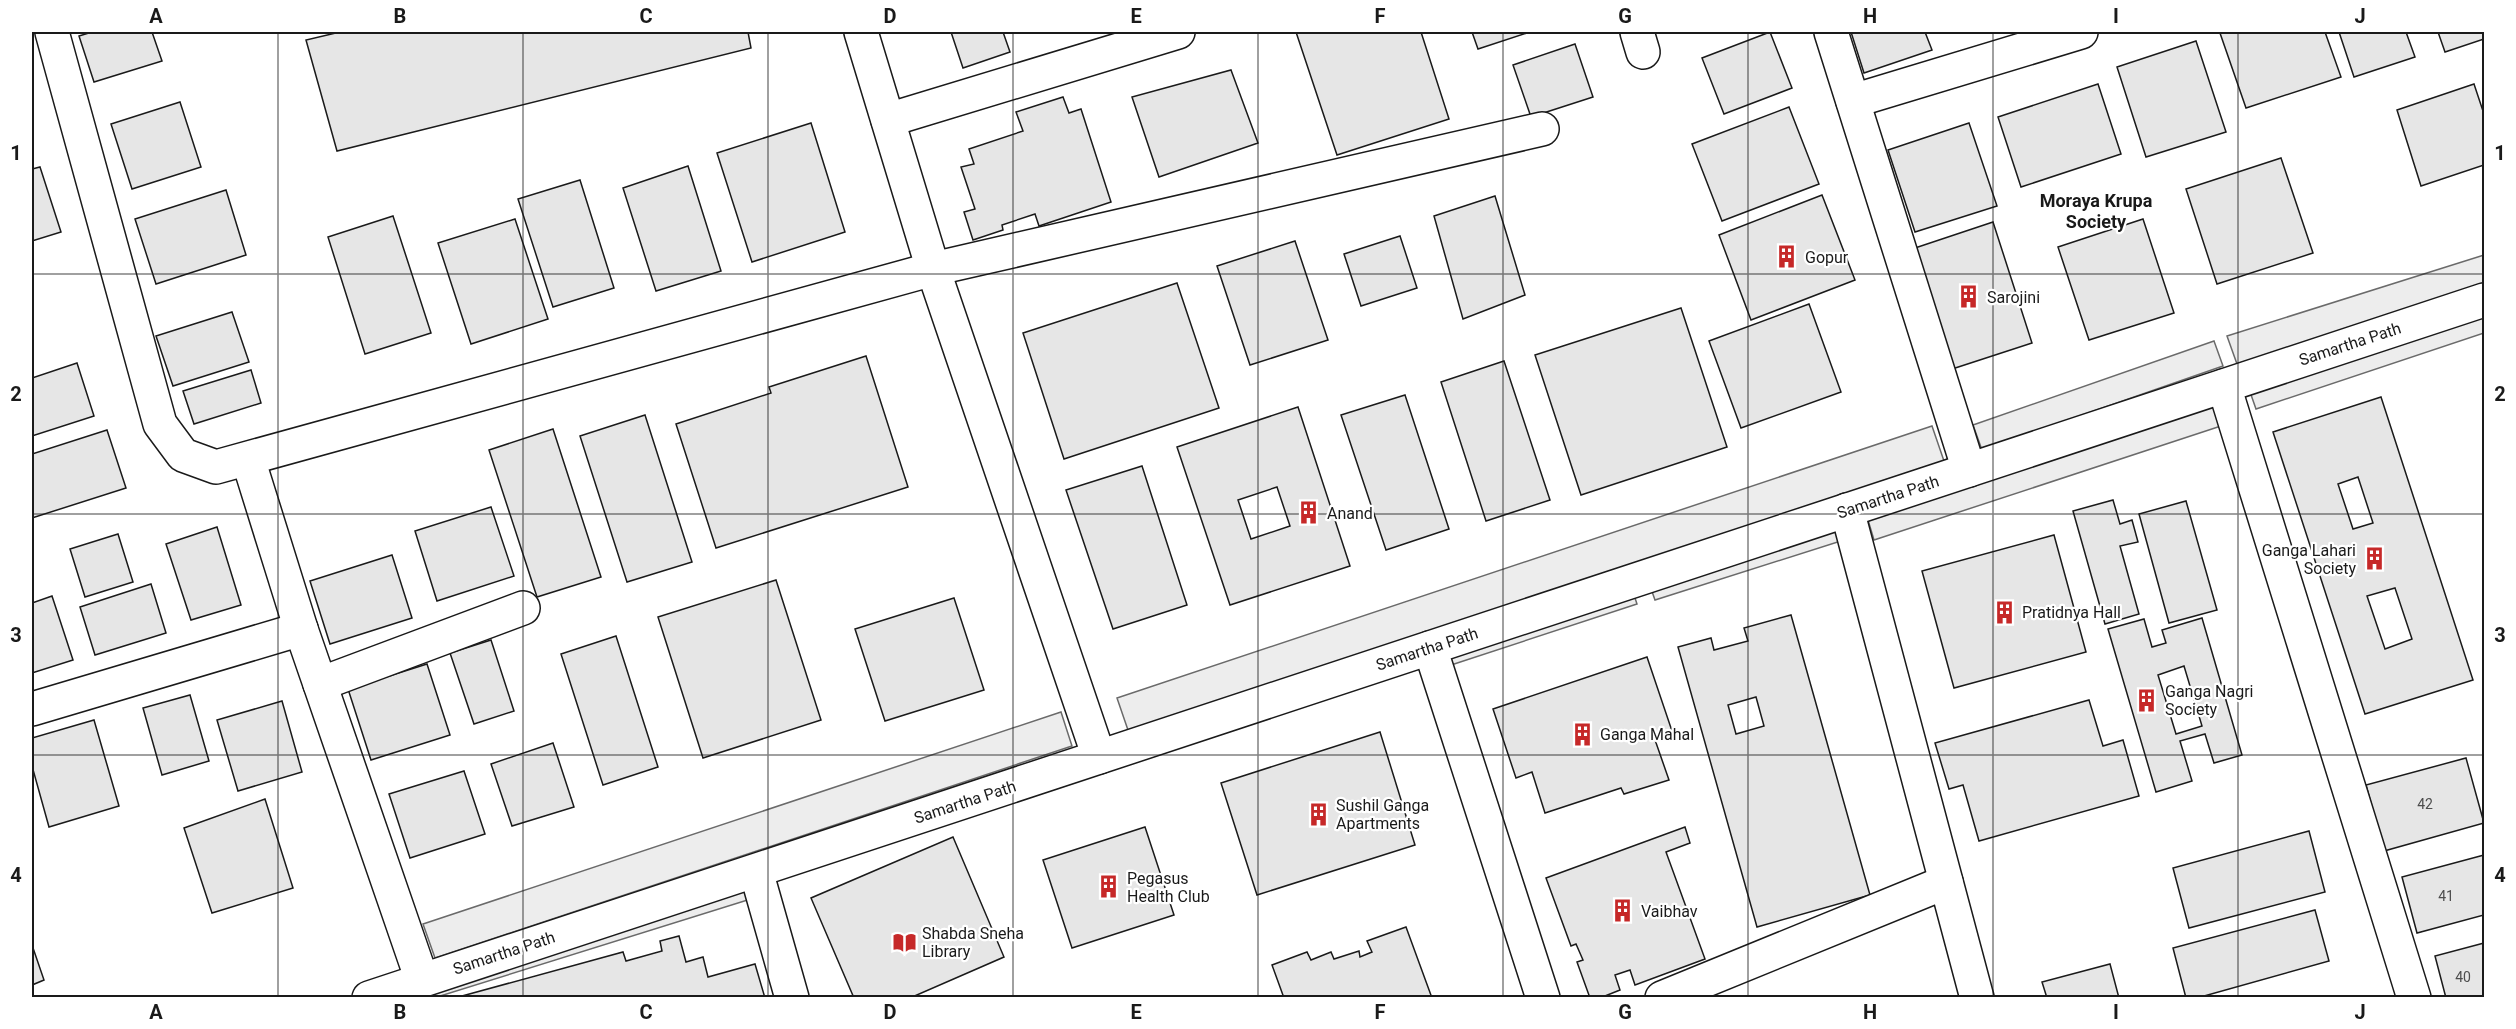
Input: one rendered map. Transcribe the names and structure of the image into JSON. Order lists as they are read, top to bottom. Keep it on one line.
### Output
{"streets":{"street":["Samartha Path"]},"districts":["Moraya Krupa Society"],"places":{"building":["Gopur","Sarojini","Anand","Ganga Lahari Society","Pratidnya Hall","Ganga Nagri Society","Ganga Mahal","Sushil Ganga Apartments","Pegasus Health Club","Vaibhav"],"library":["Shabda Sneha Library"]},"house_numbers":["42","41","40"],"grid":{"columns":["A","B","C","D","E","F","G","H","I","J"],"rows":["1","2","3","4"]}}
